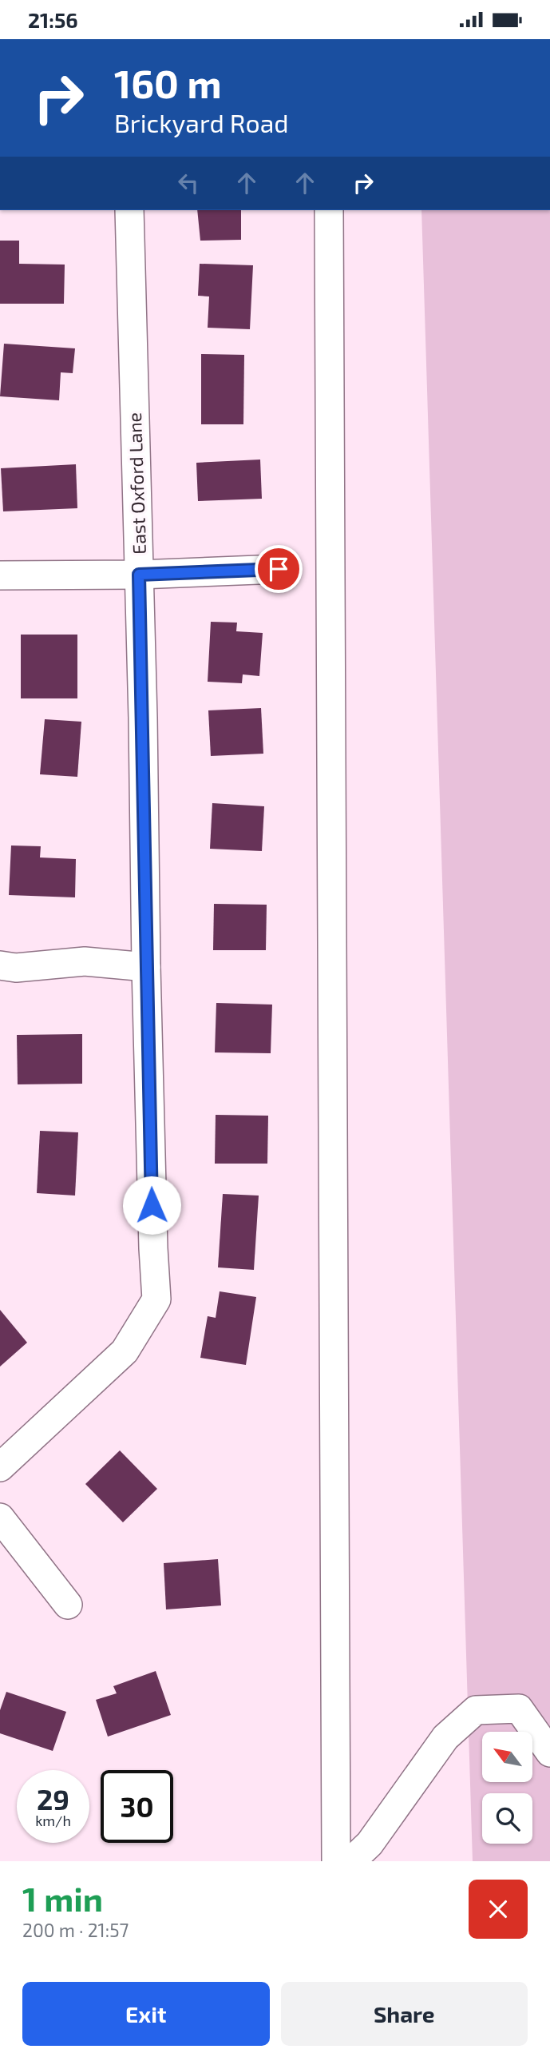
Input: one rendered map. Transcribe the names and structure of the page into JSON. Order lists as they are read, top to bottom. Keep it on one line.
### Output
{"streets":{"street":["East Oxford Lane"]},"north":"top left","page":{"status":"21:56","turn":["160 m","Brickyard Road"],"speed":"29 km/h","limit":"30","heading":["1 min","200 m · 21:57"],"buttons":["Exit","Share"]}}
